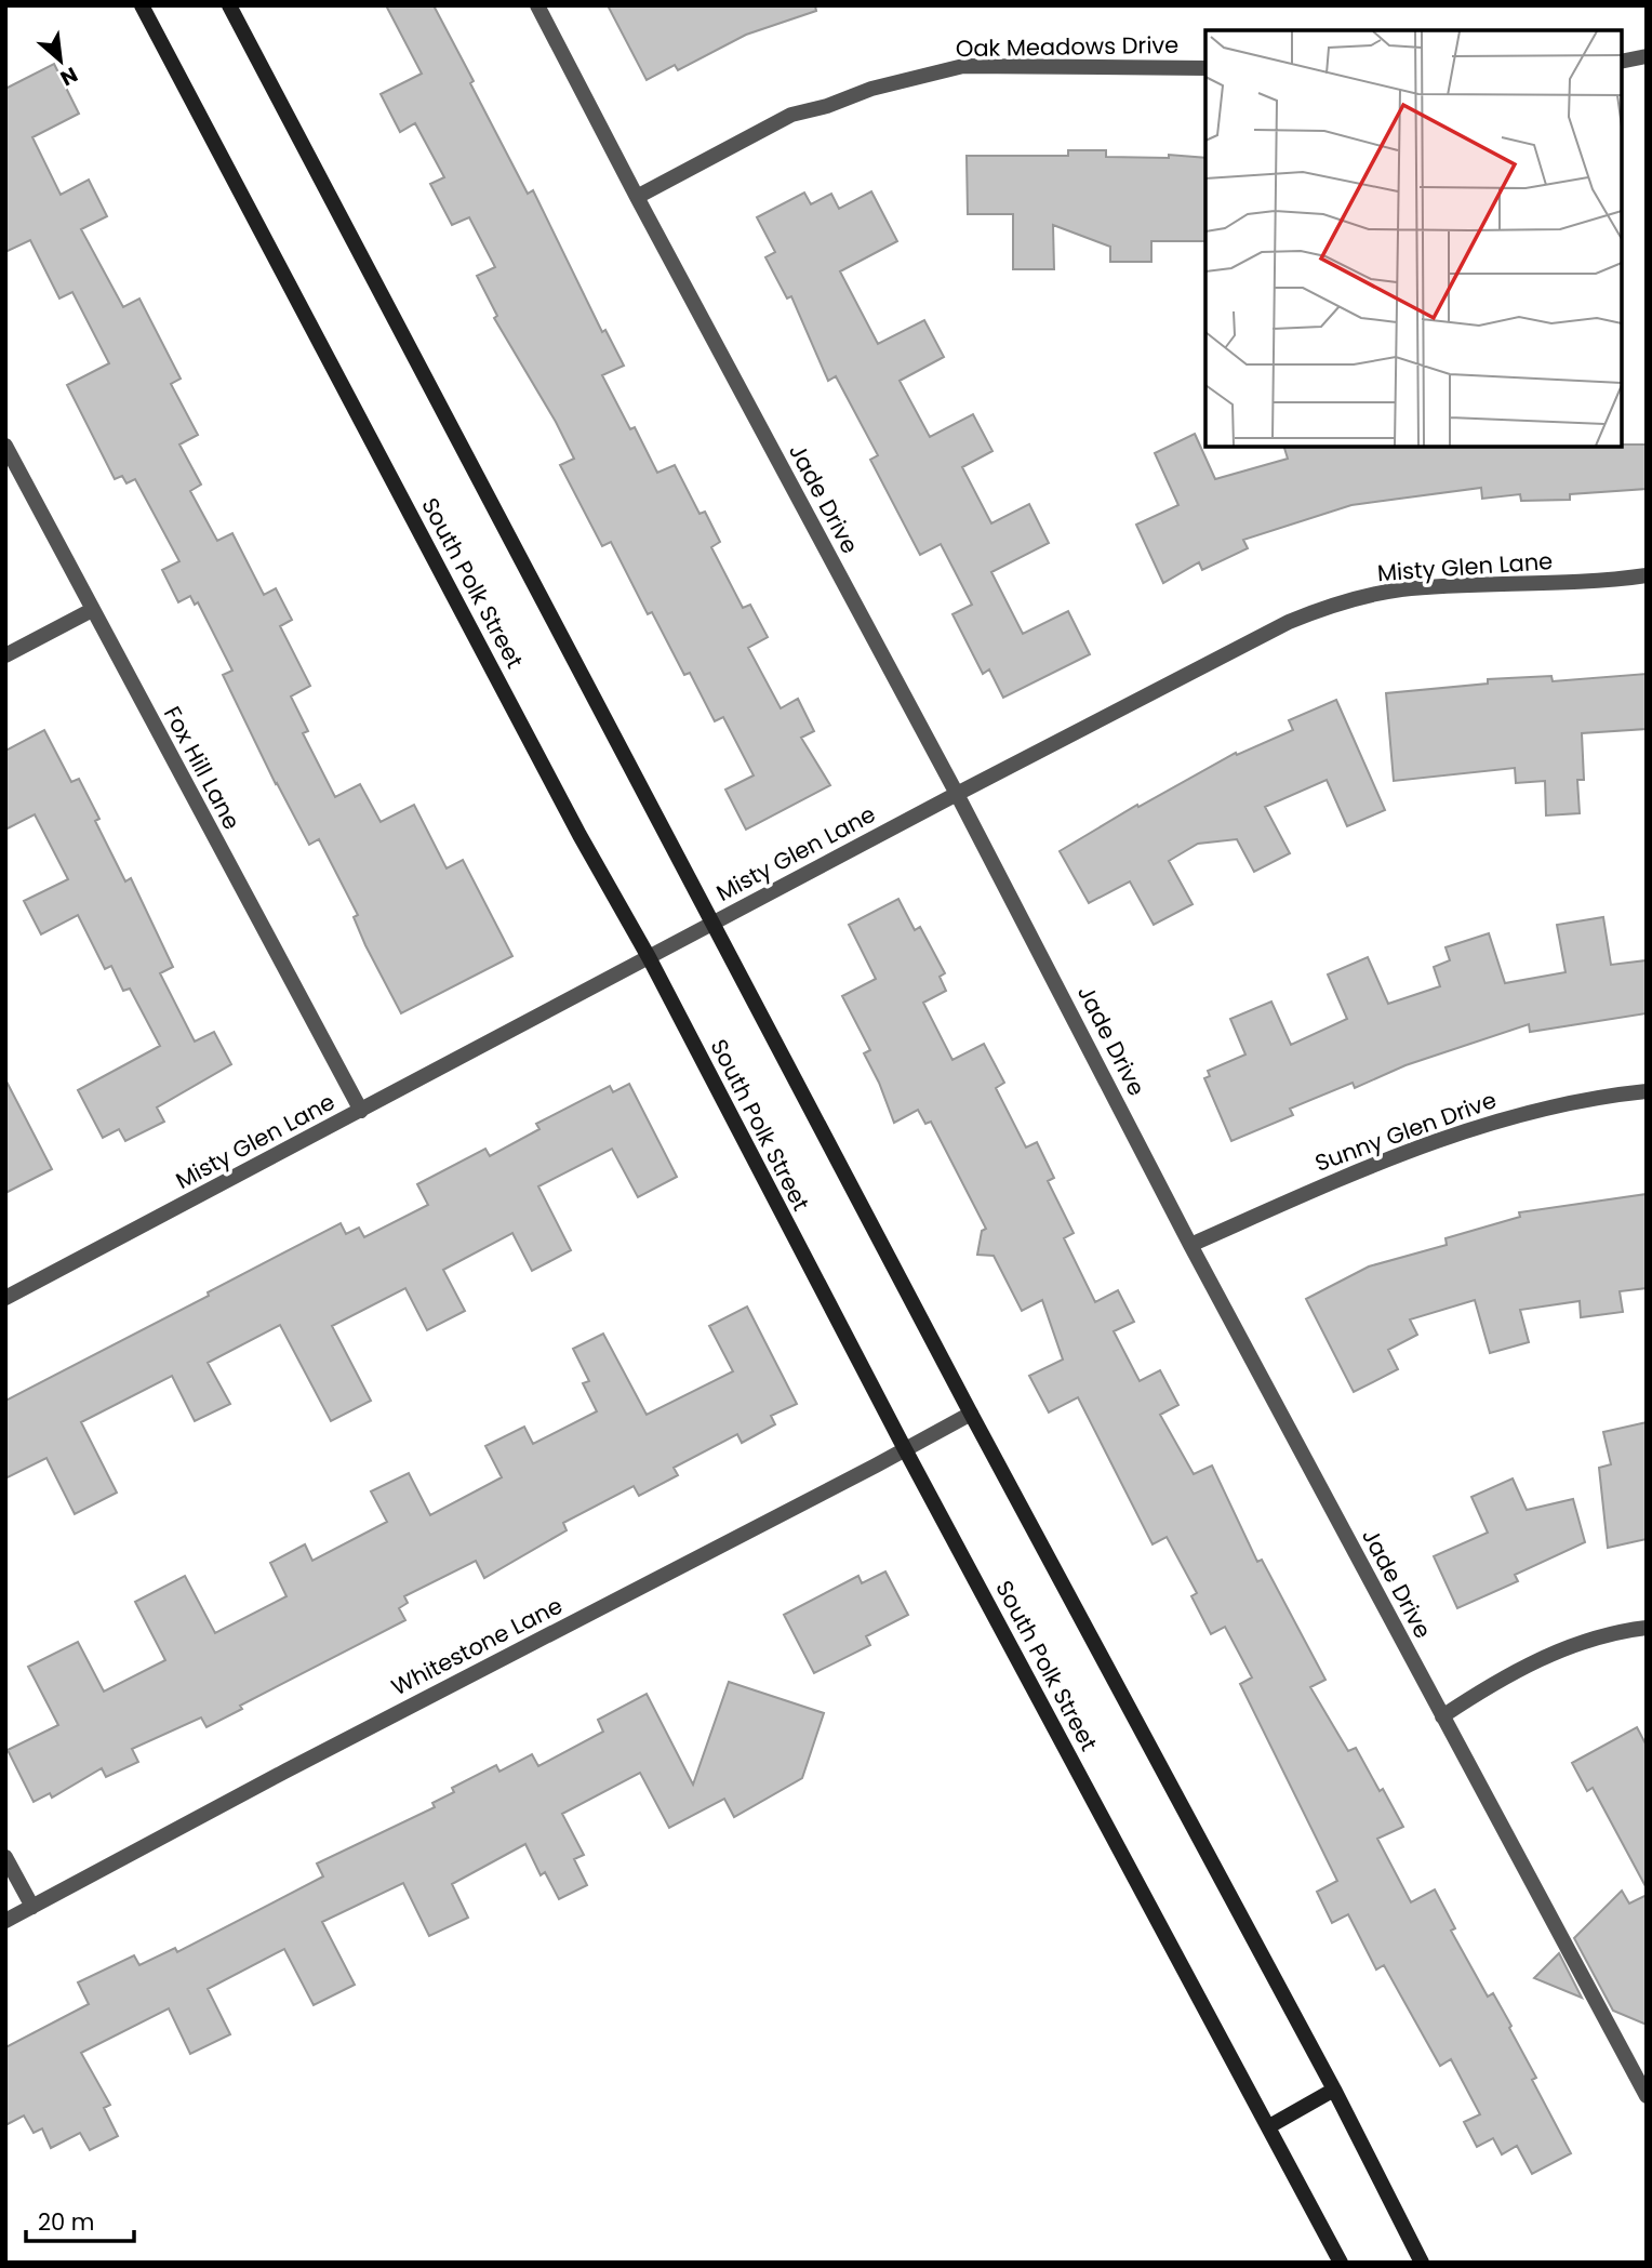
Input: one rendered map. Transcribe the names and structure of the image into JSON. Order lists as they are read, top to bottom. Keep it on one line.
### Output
{"streets":{"main road":["South Polk Street"],"street":["Oak Meadows Drive","Jade Drive","Misty Glen Lane","Fox Hill Lane","Sunny Glen Drive","Whitestone Lane"]},"crossings":[["Oak Meadows Drive","Jade Drive"],["Jade Drive","Misty Glen Lane"],["Jade Drive","Sunny Glen Drive"],["Misty Glen Lane","South Polk Street"],["Misty Glen Lane","Fox Hill Lane"],["South Polk Street","Whitestone Lane"]],"scale_bar":"20 m","north":"bottom right"}
